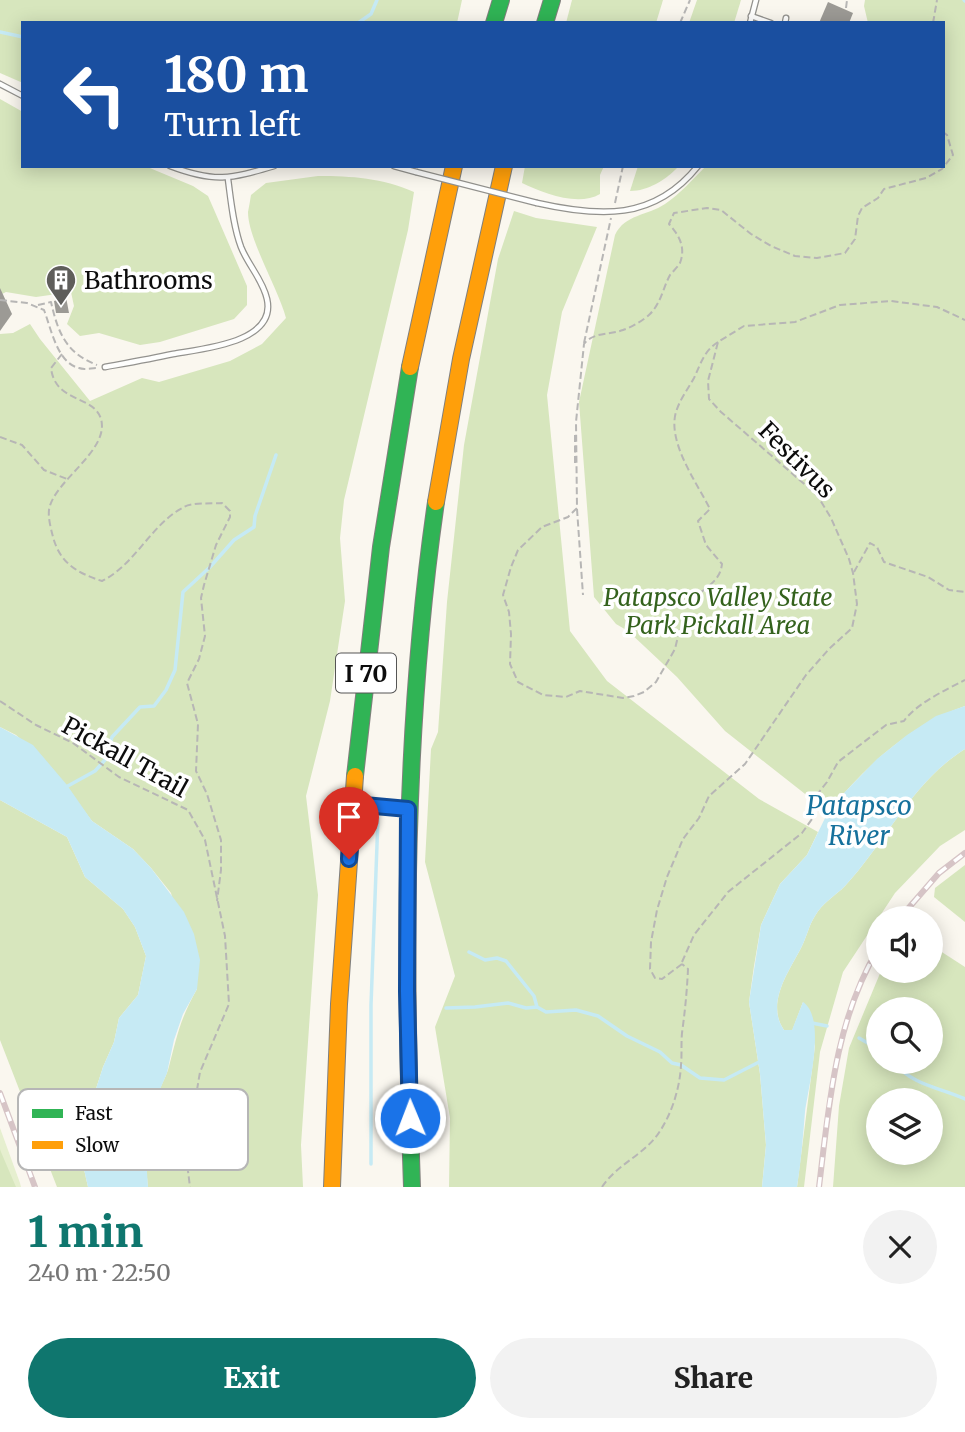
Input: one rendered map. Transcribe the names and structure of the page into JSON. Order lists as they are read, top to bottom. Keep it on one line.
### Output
{"streets":{"highway":["I 70"],"path":["Festivus","Pickall Trail"]},"water":["Patapsco River"],"parks":["Patapsco Valley State Park Pickall Area"],"places":{"building":["Bathrooms"]},"legend":["Fast","Slow"],"page":{"turn":["180 m","Turn left"],"heading":["1 min","240 m · 22:50"],"buttons":["Exit","Share"]}}
